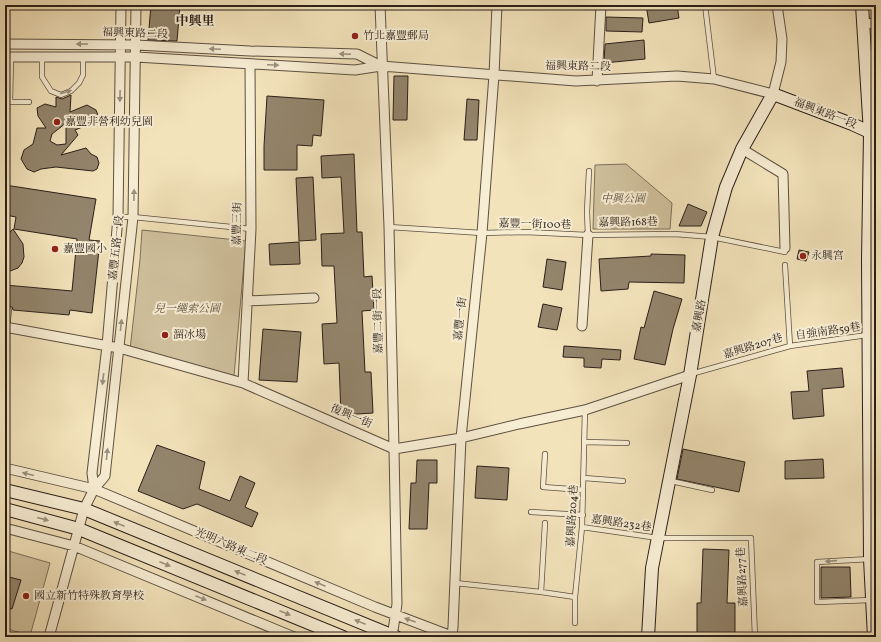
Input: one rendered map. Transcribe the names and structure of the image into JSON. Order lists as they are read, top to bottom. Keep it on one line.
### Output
{"streets":{"main road":["福興東路一段","嘉興路","光明六路東二段"],"street":["福興東路二段","嘉興路168巷","嘉豐三街","嘉豐五路一段","嘉豐一街","嘉豐二街一段","復興一街"],"lane":["嘉豐一街100巷","自強南路59巷","嘉興路207巷","嘉興路204巷","嘉興路232巷","嘉興路277巷"]},"crossings":[["福興東路二段","福興東路一段"],["福興東路二段","嘉豐三街"],["福興東路二段","嘉豐五路一段"],["福興東路二段","嘉興路"],["福興東路二段","嘉豐一街"],["福興東路二段","嘉豐二街一段"],["福興東路一段","嘉興路"],["嘉興路168巷","嘉豐一街100巷"],["嘉興路168巷","嘉興路"],["嘉豐三街","復興一街"],["嘉豐一街100巷","嘉豐一街"],["嘉豐一街100巷","嘉豐二街一段"],["嘉豐五路一段","復興一街"],["嘉豐五路一段","光明六路東二段"],["嘉興路","嘉興路207巷"],["嘉興路","嘉興路232巷"],["嘉興路","嘉興路277巷"],["嘉豐一街","光明六路東二段"],["嘉豐二街一段","復興一街"],["嘉豐二街一段","光明六路東二段"],["自強南路59巷","嘉興路207巷"],["嘉興路204巷","嘉興路232巷"],["嘉興路232巷","嘉興路277巷"]],"districts":["中興里"],"parks":["中興公園","兒一繩索公園"],"places":["竹北嘉豐郵局","嘉豐非營利幼兒園","嘉豐國小","永興宮","溜冰場","國立新竹特殊教育學校"]}
